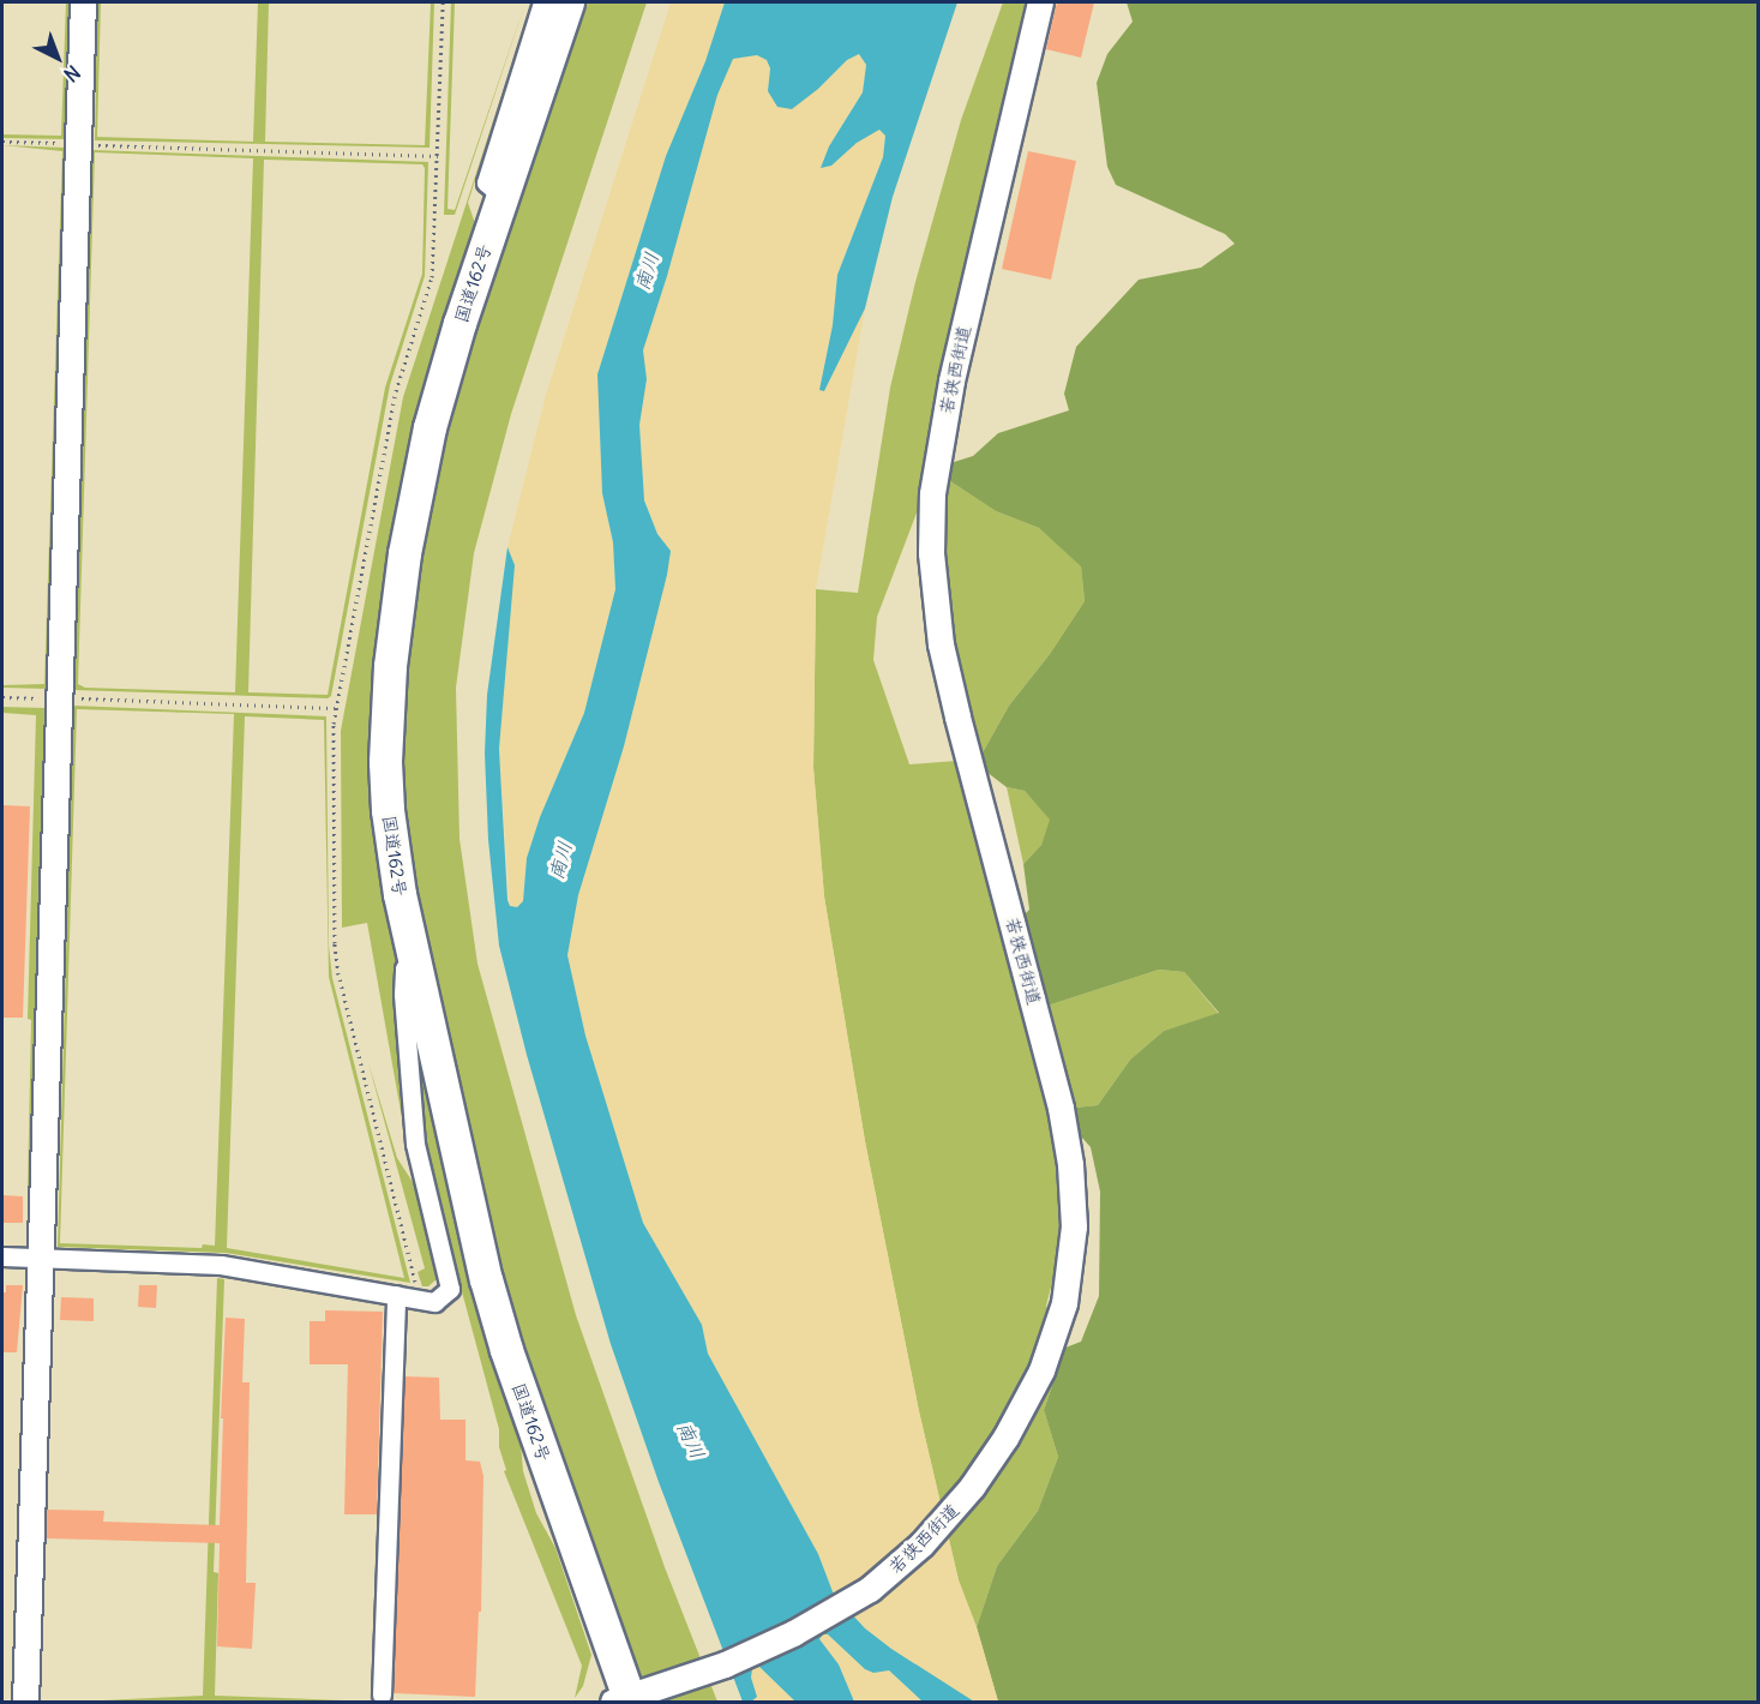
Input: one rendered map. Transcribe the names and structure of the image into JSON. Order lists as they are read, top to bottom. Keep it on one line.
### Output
{"streets":{"highway":["国道162号"],"street":["若狭西街道"]},"crossings":[["国道162号","若狭西街道"]],"water":["南川"],"north":"bottom right"}
